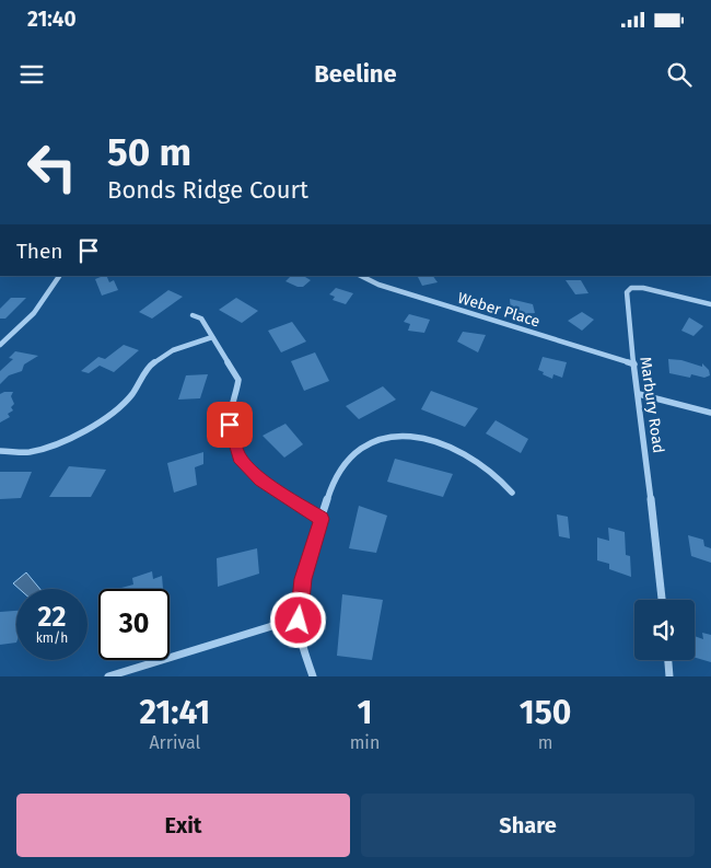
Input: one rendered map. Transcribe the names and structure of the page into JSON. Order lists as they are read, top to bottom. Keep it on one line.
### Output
{"streets":{"street":["Weber Place","Marbury Road"]},"crossings":[["Weber Place","Marbury Road"]],"page":{"status":"21:40","header":"Beeline","turn":["50 m","Bonds Ridge Court"],"then":"Then","speed":"22 km/h","limit":"30","eta":["21:41","Arrival","1","min","150","m"],"buttons":["Exit","Share"]}}
